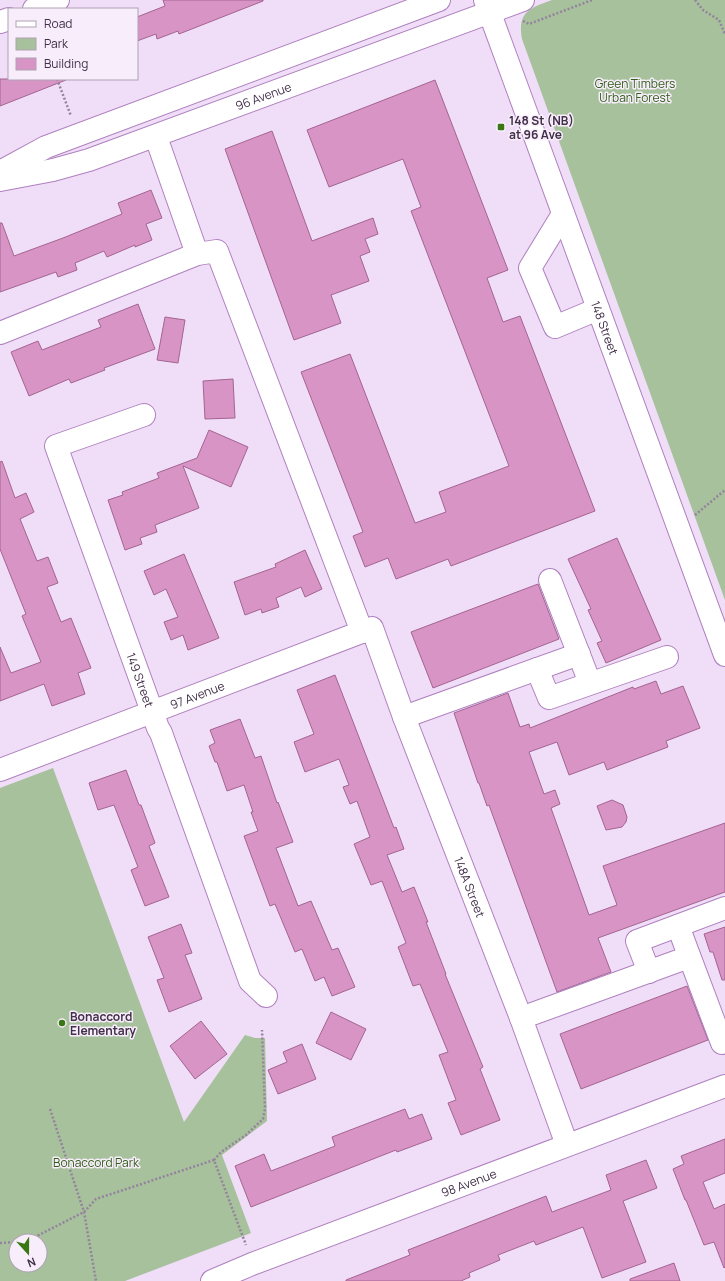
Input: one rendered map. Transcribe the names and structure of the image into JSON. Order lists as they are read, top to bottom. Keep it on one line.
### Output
{"streets":{"street":["96 Avenue","148 Street","149 Street","97 Avenue","148A Street","98 Avenue"]},"crossings":[["96 Avenue","148 Street"],["149 Street","97 Avenue"],["97 Avenue","148A Street"],["148A Street","98 Avenue"]],"parks":["Green Timbers Urban Forest","Bonaccord Park"],"places":{"transit":["148 St (NB) at 96 Ave"],"other":["Bonaccord Elementary"]},"legend":["Road","Park","Building"],"north":"bottom"}
